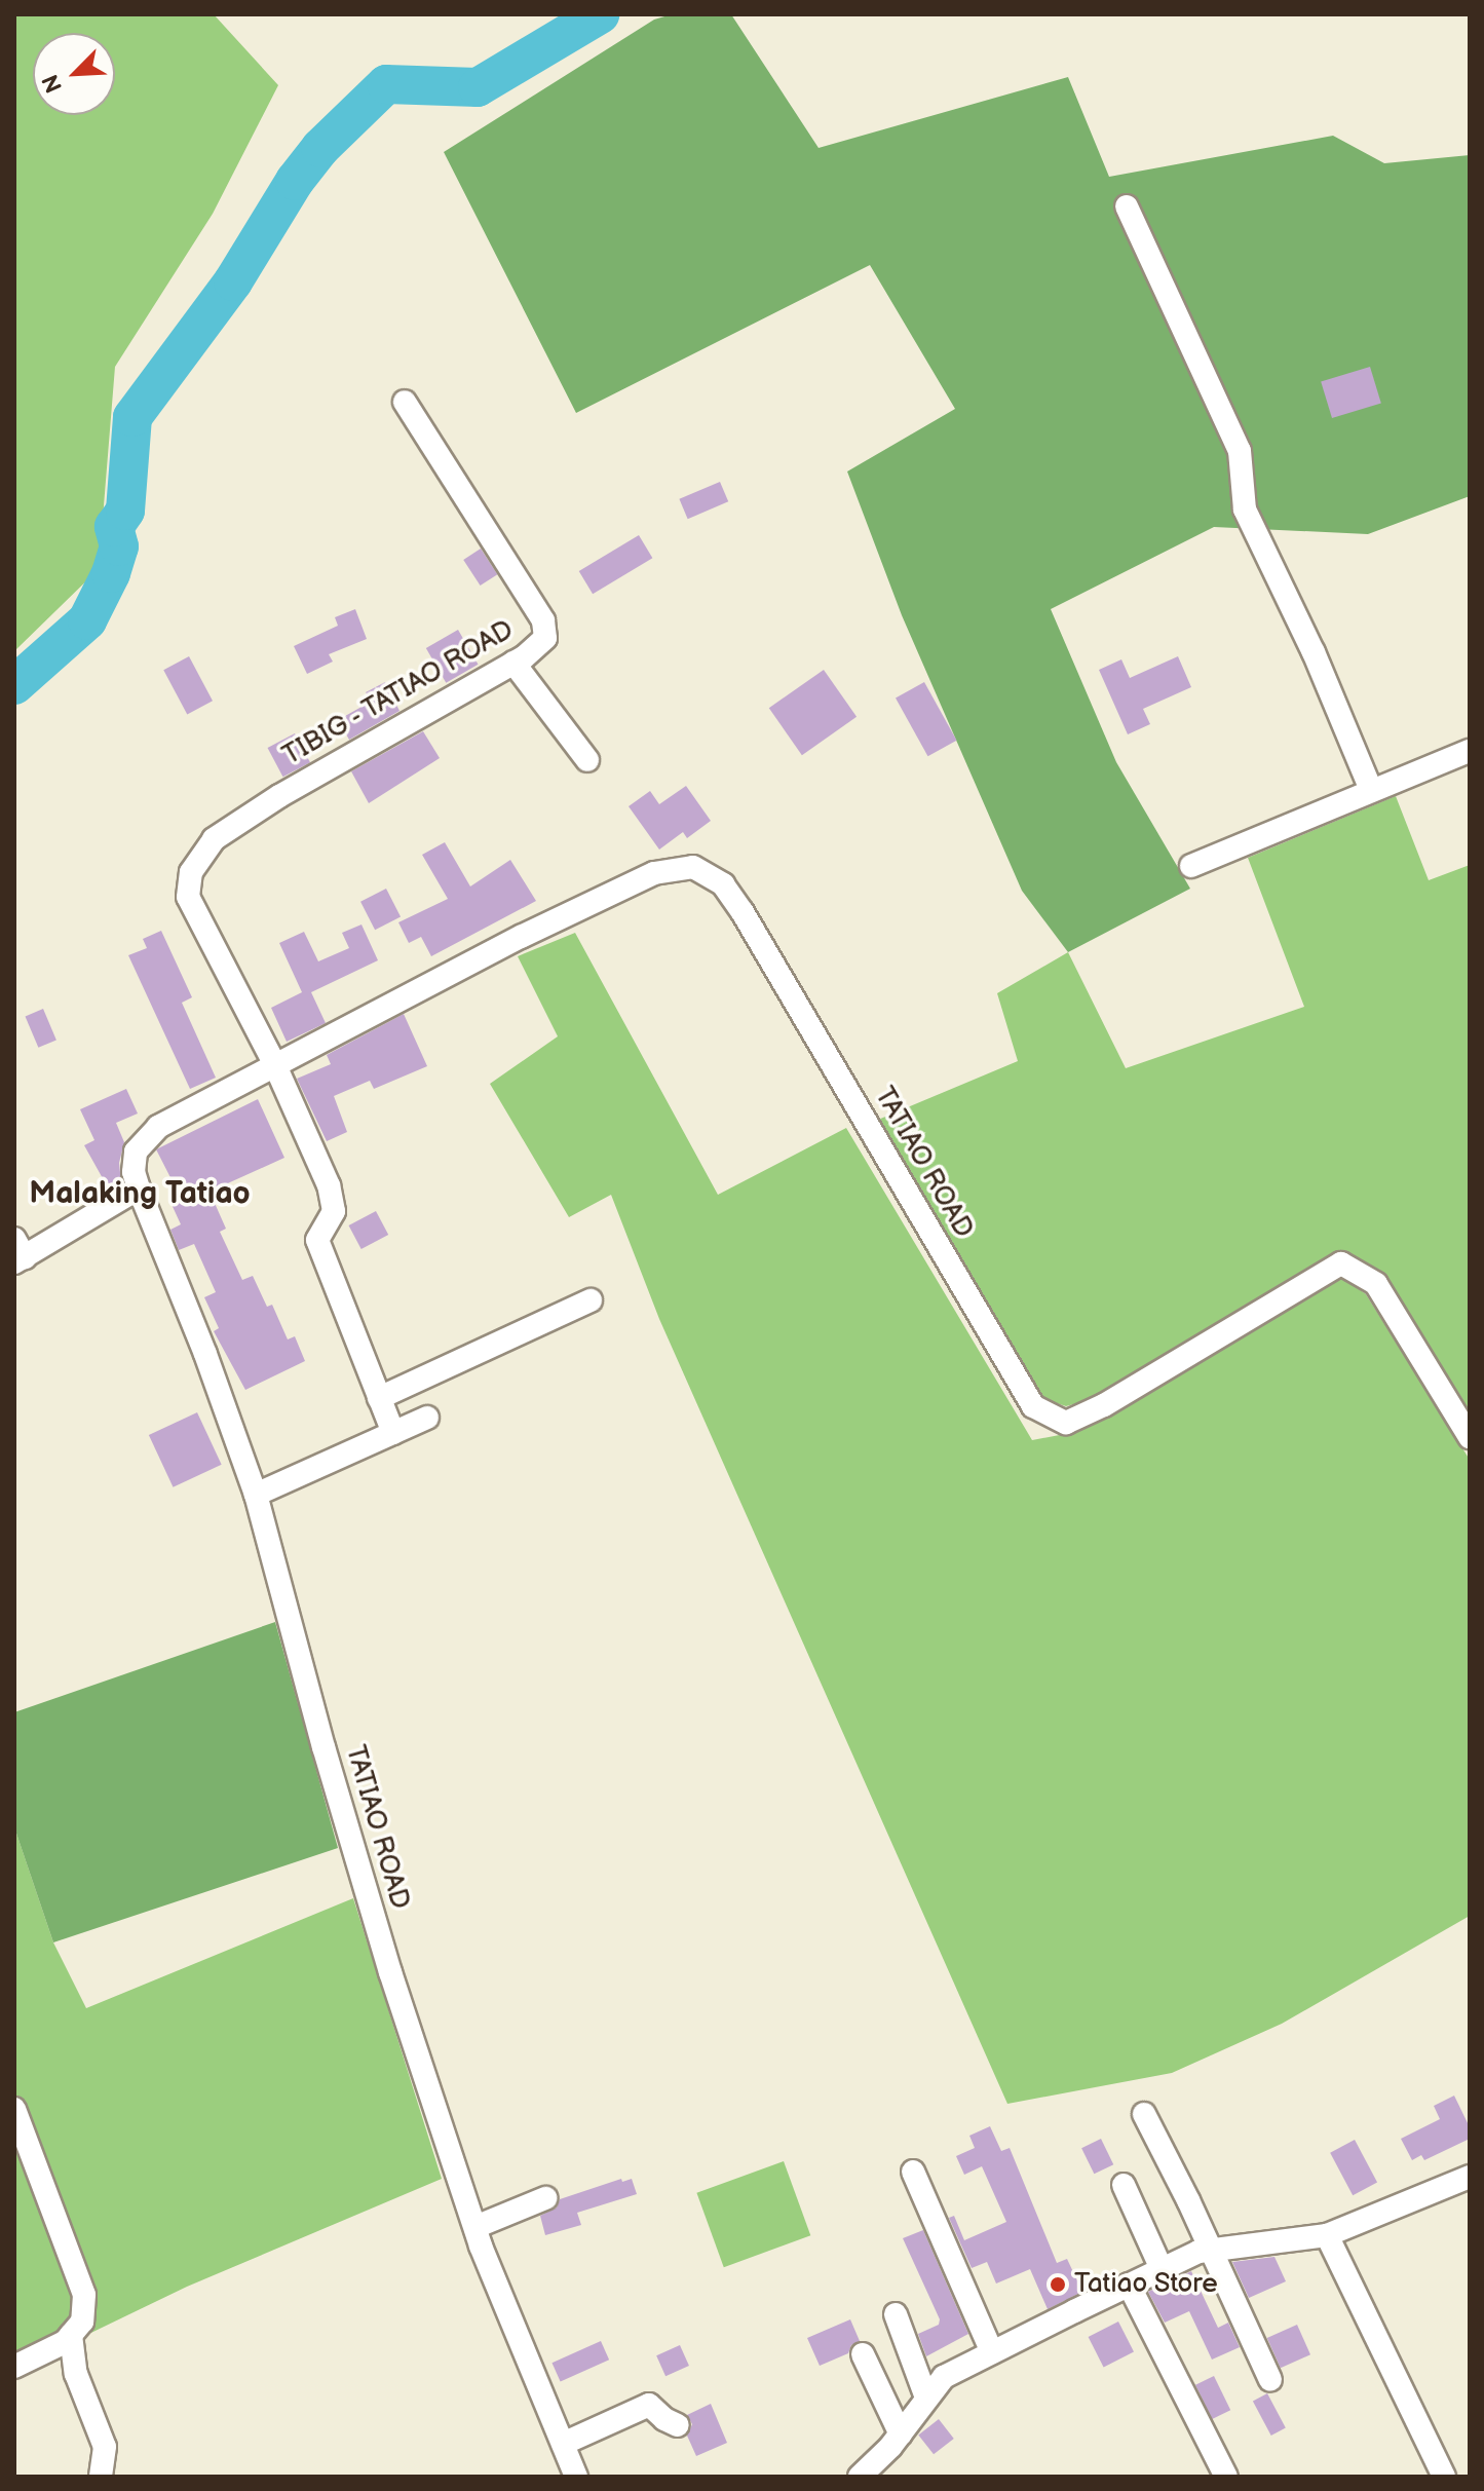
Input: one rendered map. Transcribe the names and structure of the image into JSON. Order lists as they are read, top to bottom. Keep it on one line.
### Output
{"streets":{"street":["TIBIG - TATIAO ROAD","TATIAO ROAD"]},"crossings":[["TIBIG - TATIAO ROAD","TATIAO ROAD"]],"districts":["Malaking Tatiao"],"places":["Tatiao Store"],"north":"bottom left"}
